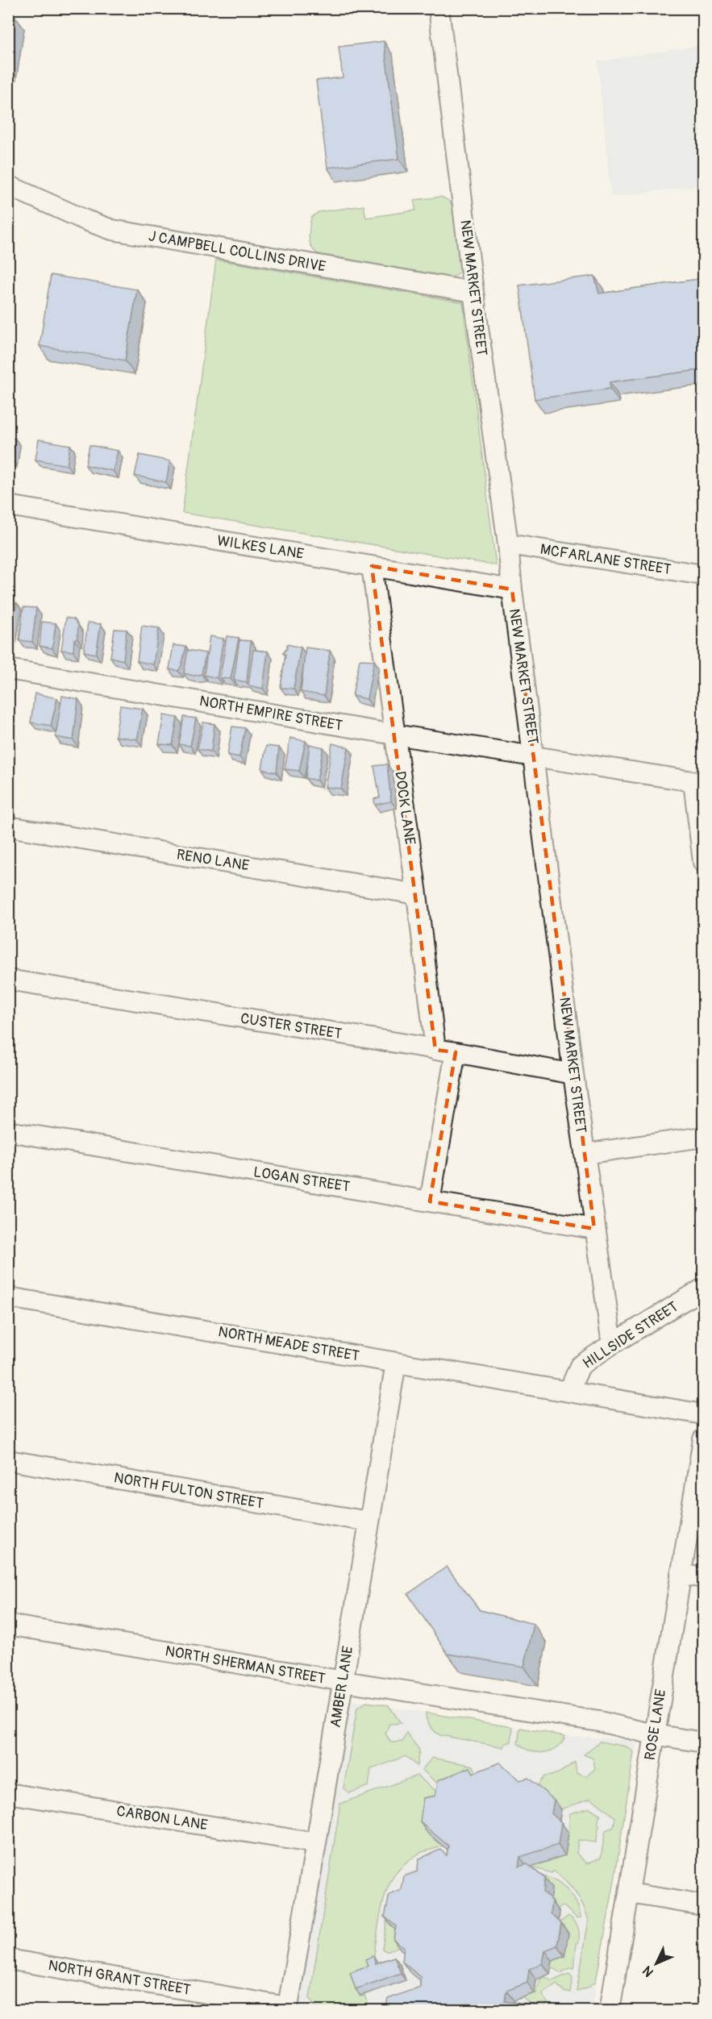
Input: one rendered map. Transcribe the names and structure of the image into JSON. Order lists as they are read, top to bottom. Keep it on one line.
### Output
{"streets":{"street":["J CAMPBELL COLLINS DRIVE","NEW MARKET STREET","WILKES LANE","MCFARLANE STREET","NORTH EMPIRE STREET","DOCK LANE","RENO LANE","CUSTER STREET","LOGAN STREET","HILLSIDE STREET","NORTH MEADE STREET","NORTH FULTON STREET","NORTH SHERMAN STREET","AMBER LANE","ROSE LANE","CARBON LANE","NORTH GRANT STREET"]},"crossings":[["J CAMPBELL COLLINS DRIVE","NEW MARKET STREET"],["NEW MARKET STREET","WILKES LANE"],["NEW MARKET STREET","MCFARLANE STREET"],["NEW MARKET STREET","NORTH EMPIRE STREET"],["NEW MARKET STREET","CUSTER STREET"],["NEW MARKET STREET","LOGAN STREET"],["NEW MARKET STREET","HILLSIDE STREET"],["WILKES LANE","DOCK LANE"],["NORTH EMPIRE STREET","DOCK LANE"],["DOCK LANE","RENO LANE"],["DOCK LANE","CUSTER STREET"],["HILLSIDE STREET","NORTH MEADE STREET"],["NORTH MEADE STREET","AMBER LANE"],["NORTH FULTON STREET","AMBER LANE"],["NORTH SHERMAN STREET","AMBER LANE"],["NORTH SHERMAN STREET","ROSE LANE"],["AMBER LANE","CARBON LANE"],["AMBER LANE","NORTH GRANT STREET"]],"north":"bottom left"}
